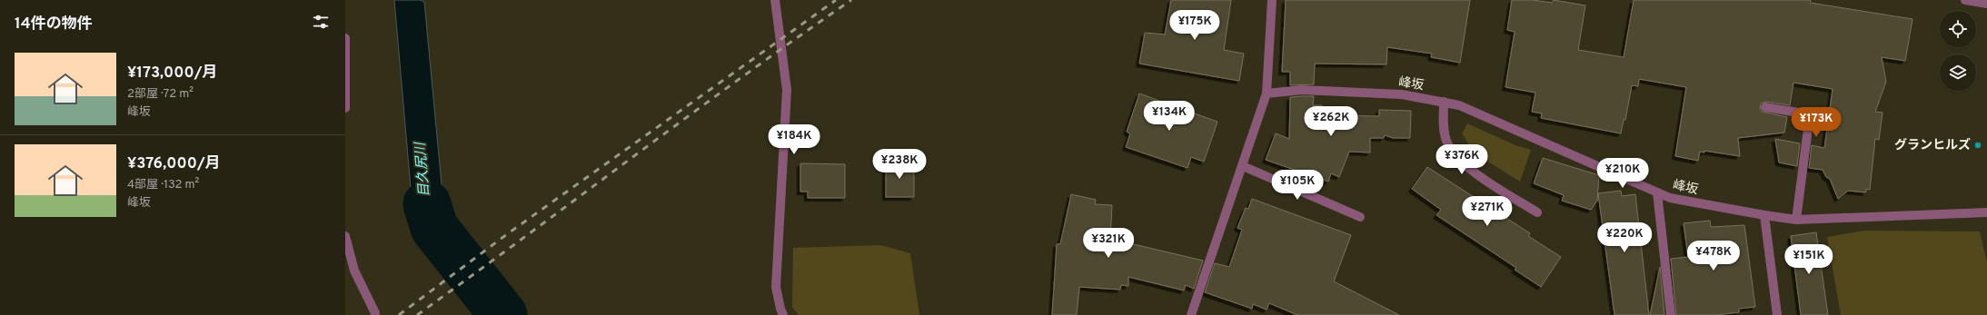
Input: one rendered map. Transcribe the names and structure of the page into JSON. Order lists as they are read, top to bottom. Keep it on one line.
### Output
{"streets":{"street":["峰坂"]},"water":["目久尻川"],"places":["グランヒルズ"],"page":{"heading":"14件の物件","price":["¥175K","¥134K","¥262K","¥173K","¥184K","¥376K","¥238K","¥210K","¥105K","¥271K","¥220K","¥321K","¥478K","¥151K"],"list":[{"name":"¥173,000/月","note":"2部屋 · 72 m² · 峰坂"},{"name":"¥376,000/月","note":"4部屋 · 132 m² · 峰坂"}]}}
